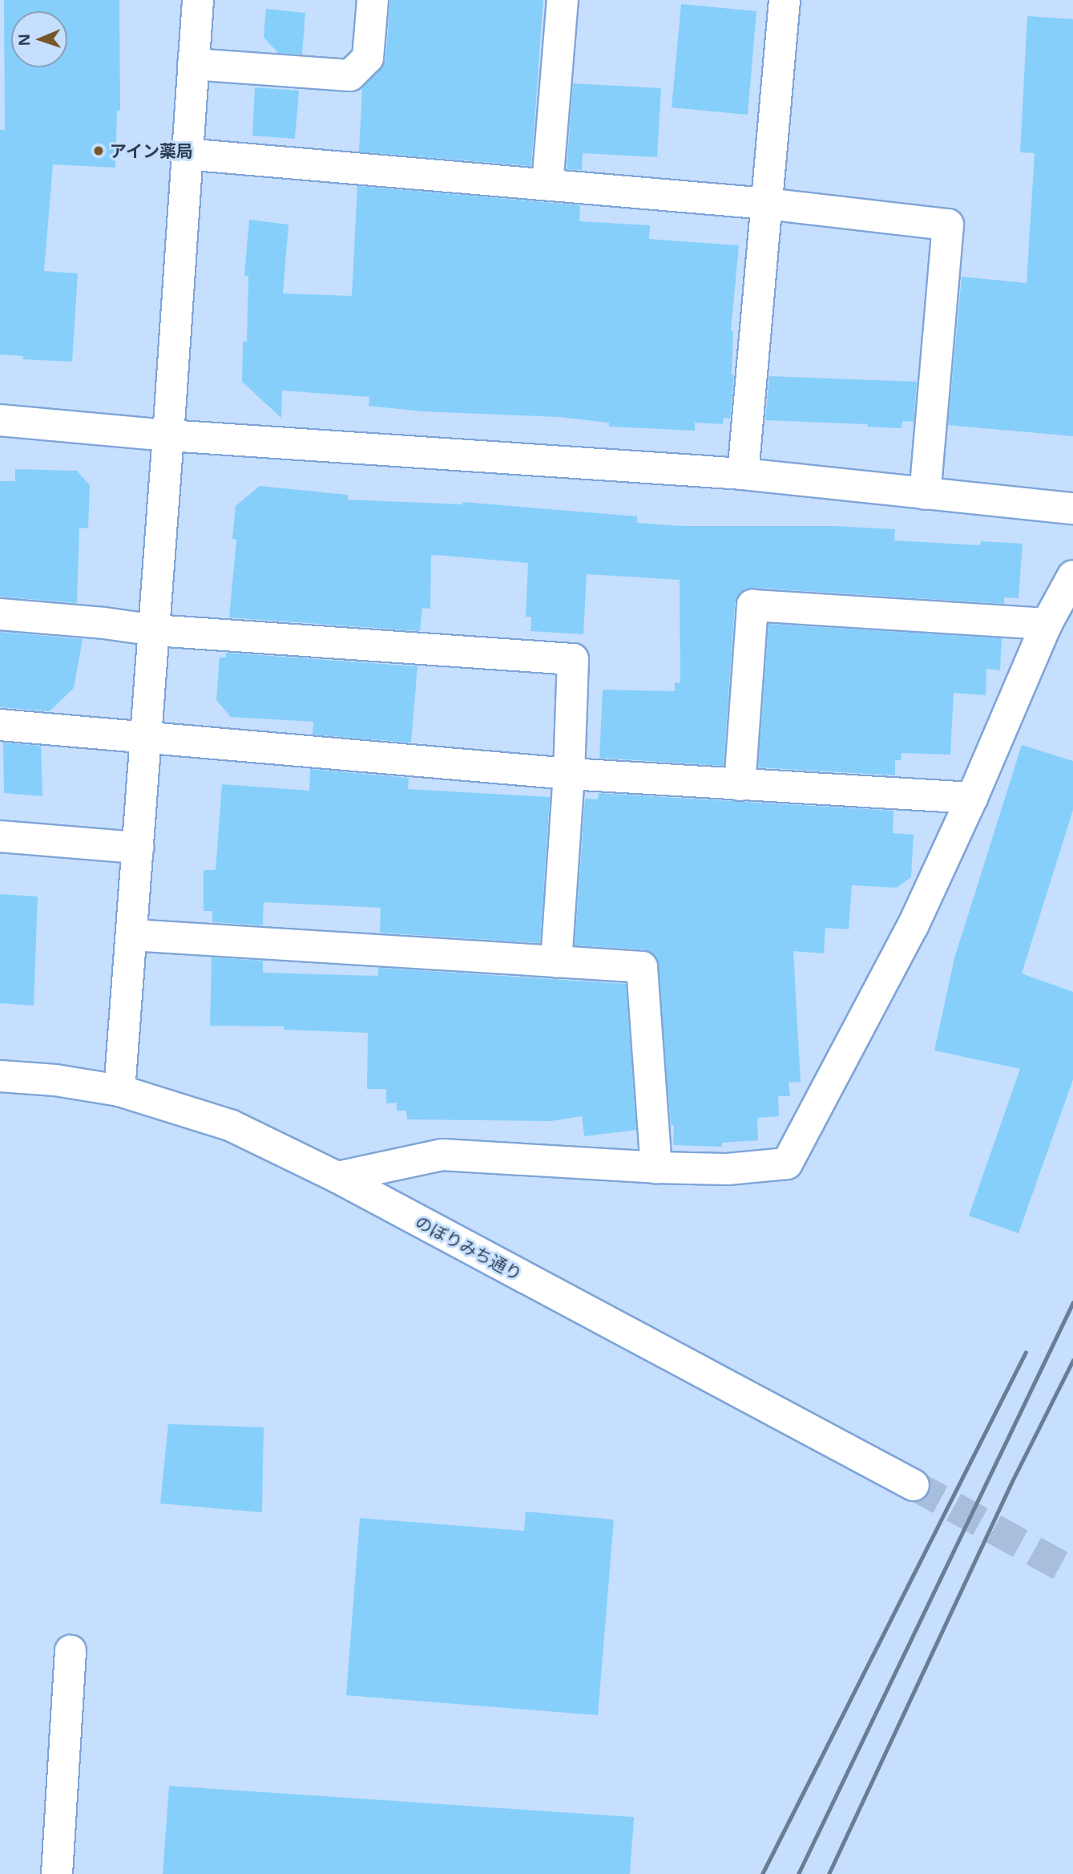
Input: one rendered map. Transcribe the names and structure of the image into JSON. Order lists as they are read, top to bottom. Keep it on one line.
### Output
{"streets":{"street":["のぼりみち通り"]},"places":["アイン薬局"],"north":"left"}
